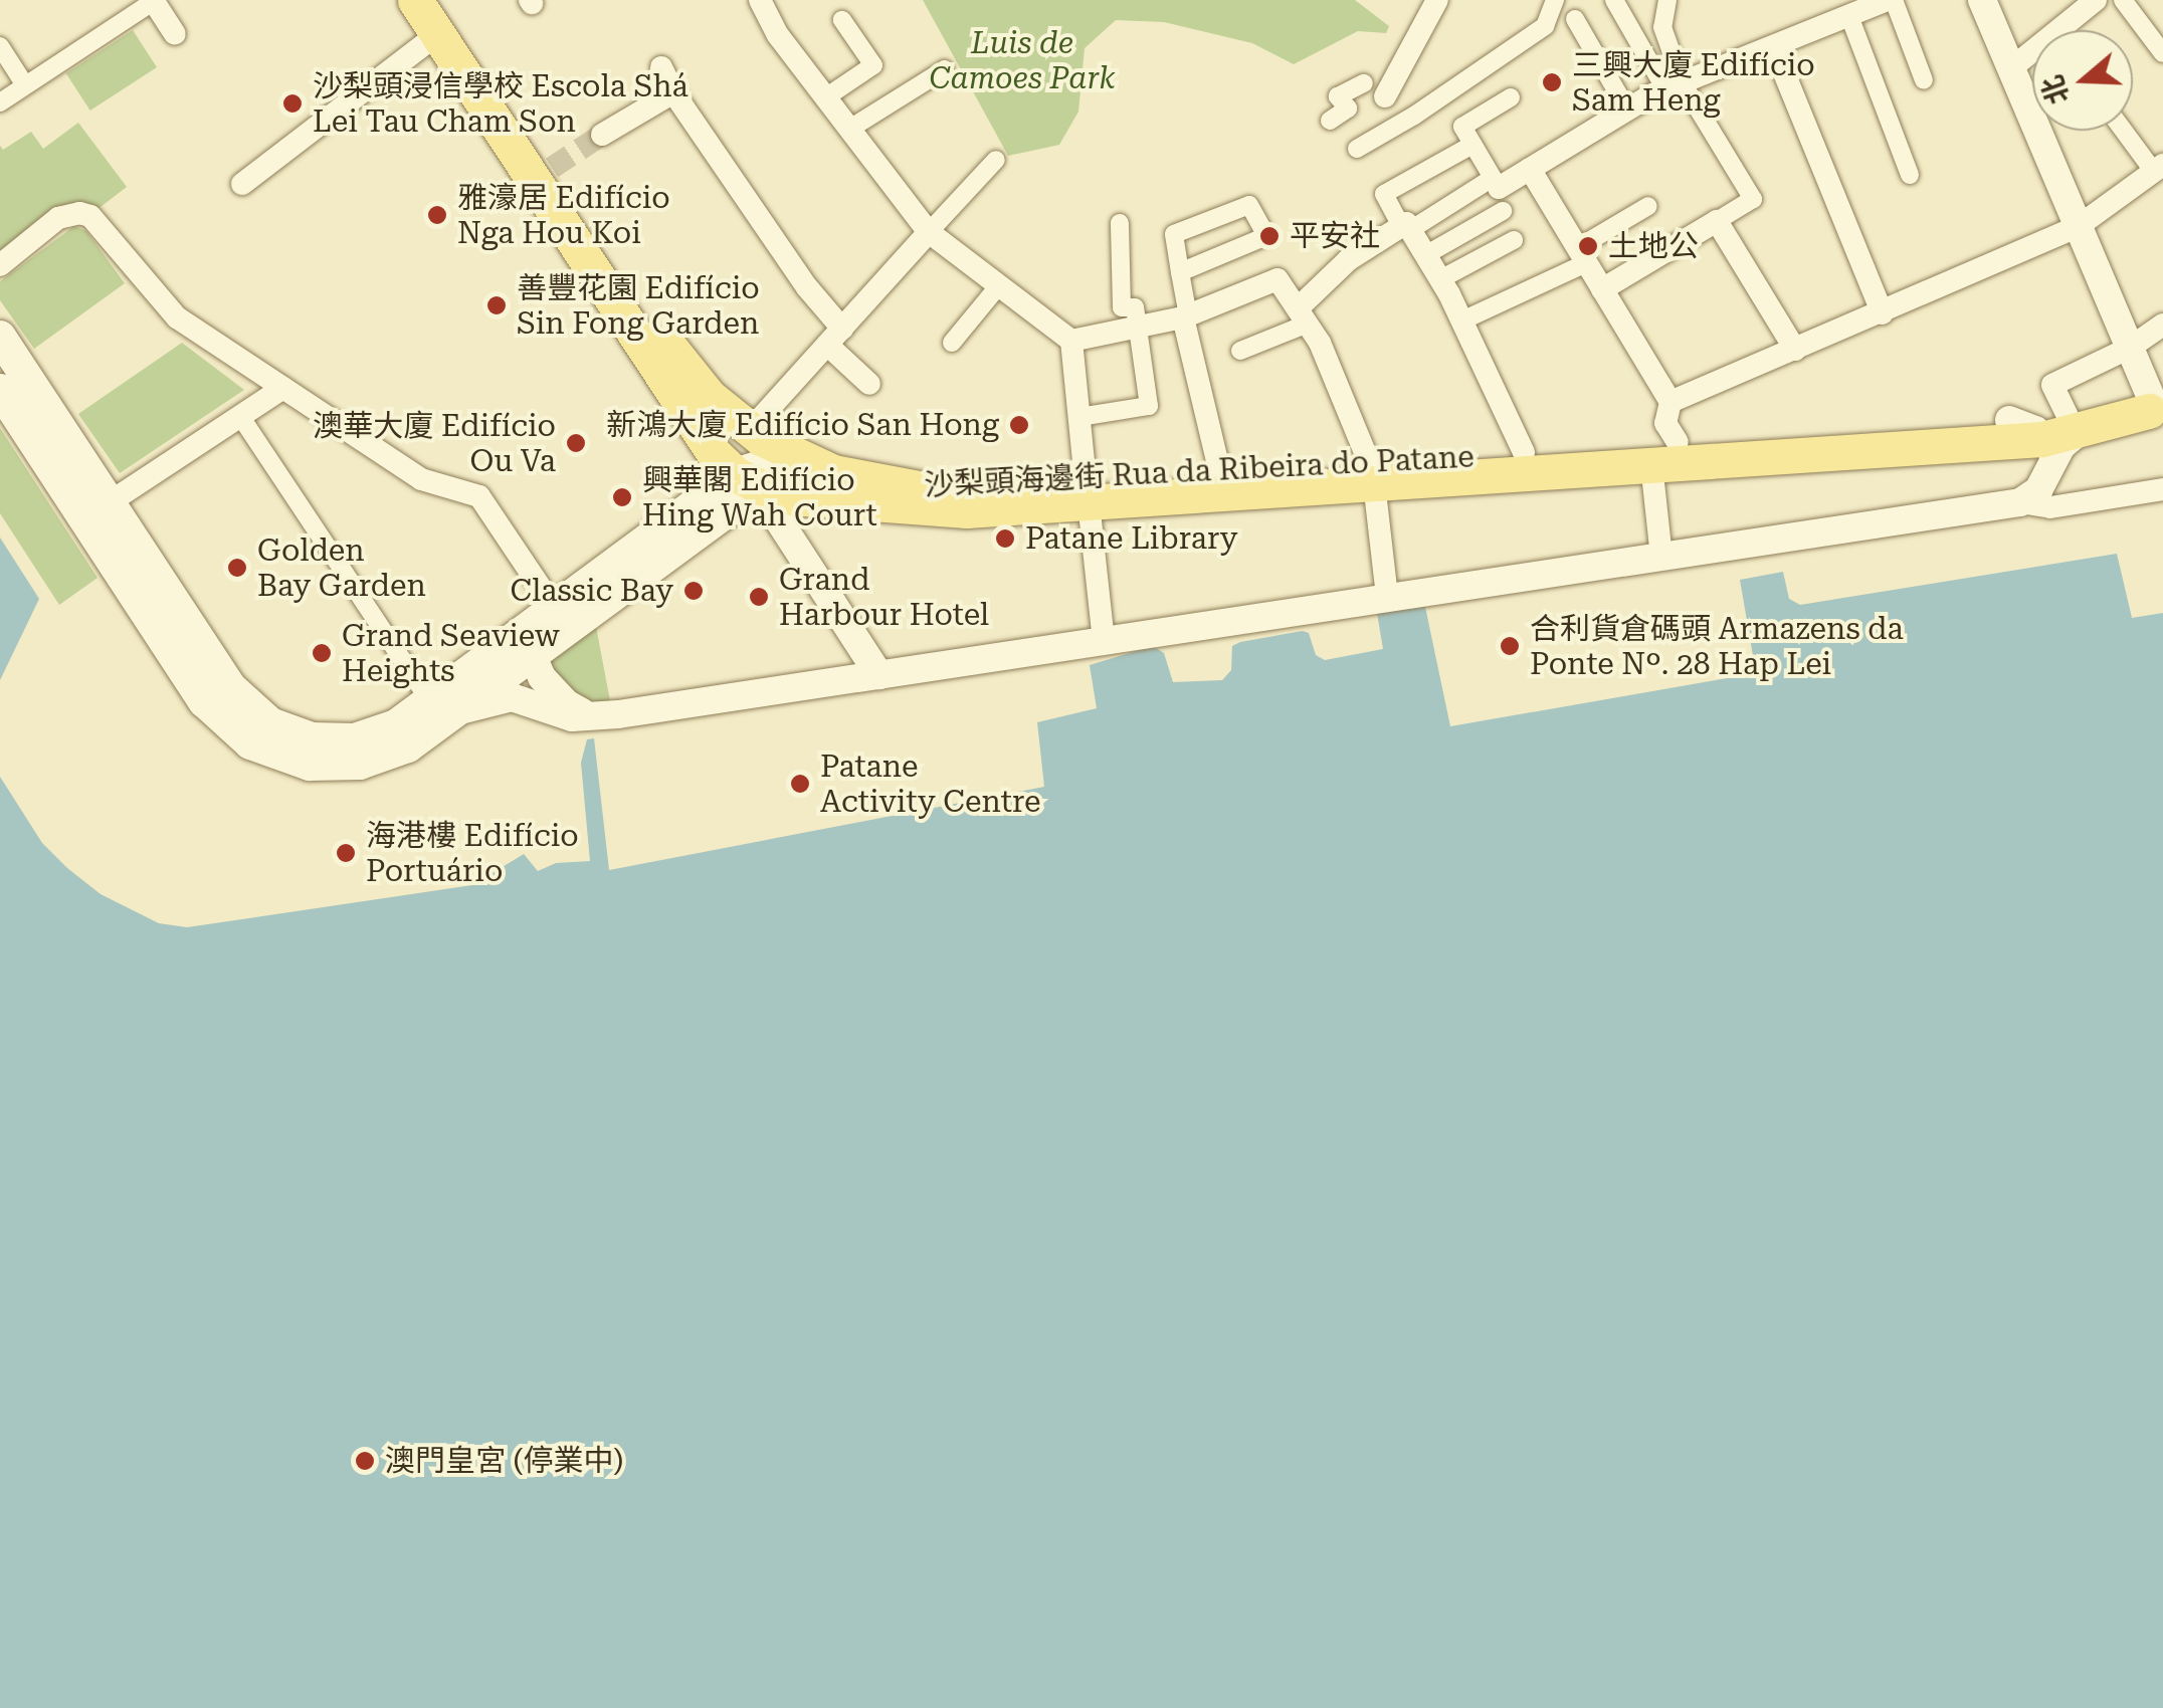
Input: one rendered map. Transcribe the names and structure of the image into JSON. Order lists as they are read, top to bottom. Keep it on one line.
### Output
{"streets":{"main road":["沙梨頭海邊街 Rua da Ribeira do Patane"]},"parks":["Luis de Camoes Park"],"places":["三興大廈 Edifício Sam Heng","沙梨頭浸信學校 Escola Shá Lei Tau Cham Son","雅濠居 Edifício Nga Hou Koi","平安社","土地公","善豐花園 Edifício Sin Fong Garden","新鴻大廈 Edifício San Hong","澳華大廈 Edifício Ou Va","興華閣 Edifício Hing Wah Court","Patane Library","Golden Bay Garden","Classic Bay","Grand Harbour Hotel","合利貨倉碼頭 Armazens da Ponte Nº. 28 Hap Lei","Grand Seaview Heights","Patane Activity Centre","海港樓 Edifício Portuário","澳門皇宮 (停業中)"],"north":"left"}
